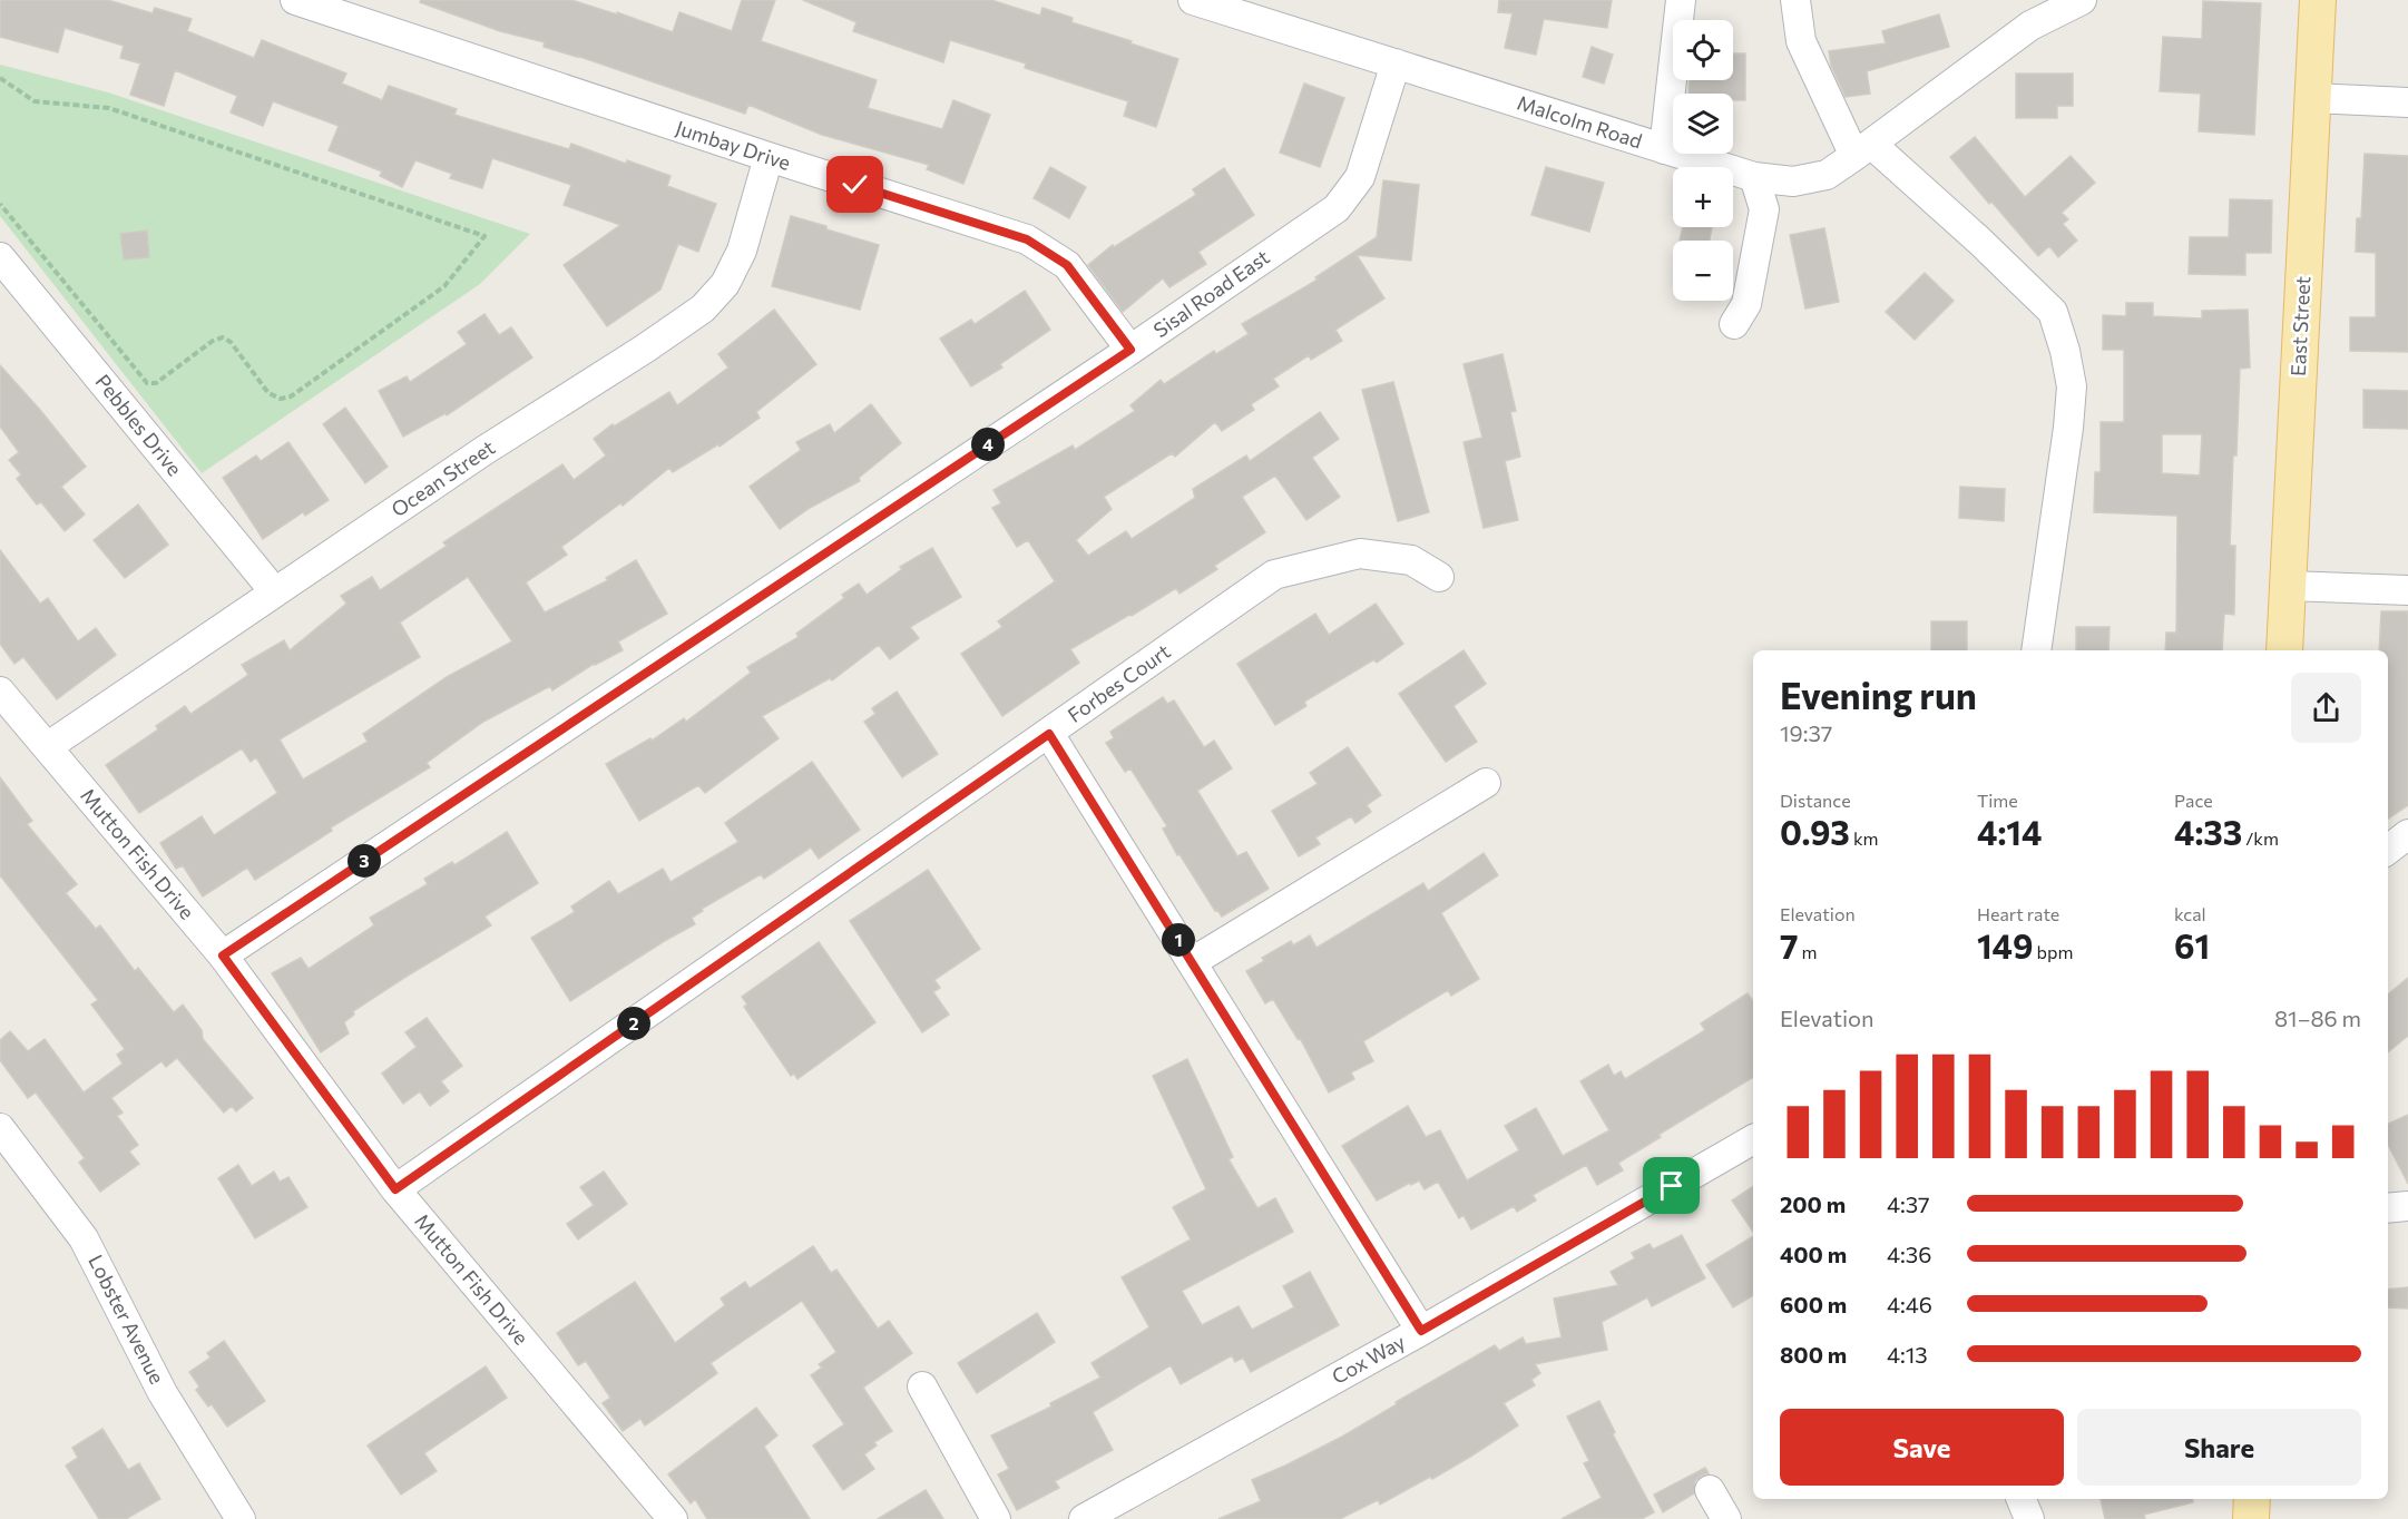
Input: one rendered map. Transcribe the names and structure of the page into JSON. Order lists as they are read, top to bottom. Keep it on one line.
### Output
{"streets":{"main road":["East Street"],"street":["Malcolm Road","Jumbay Drive","Sisal Road East","Pebbles Drive","Ocean Street","Forbes Court","Mutton Fish Drive","Lobster Avenue","Cox Way"]},"crossings":[["Malcolm Road","Sisal Road East"],["Jumbay Drive","Sisal Road East"],["Jumbay Drive","Ocean Street"],["Sisal Road East","Mutton Fish Drive"],["Pebbles Drive","Ocean Street"],["Ocean Street","Mutton Fish Drive"],["Forbes Court","Mutton Fish Drive"]],"page":{"map_buttons":["+","−"],"pins":["4","3","1","2"],"heading":["Evening run","19:37"],"stats":[["Distance","0.93 km"],["Time","4:14"],["Pace","4:33 /km"],["Elevation","7 m"],["Heart rate","149 bpm"],["kcal","61"]],"chart":["Elevation","81–86 m"],"list":[{"name":"200 m","note":"4:37"},{"name":"400 m","note":"4:36"},{"name":"600 m","note":"4:46"},{"name":"800 m","note":"4:13"}],"buttons":["Save","Share"]}}
